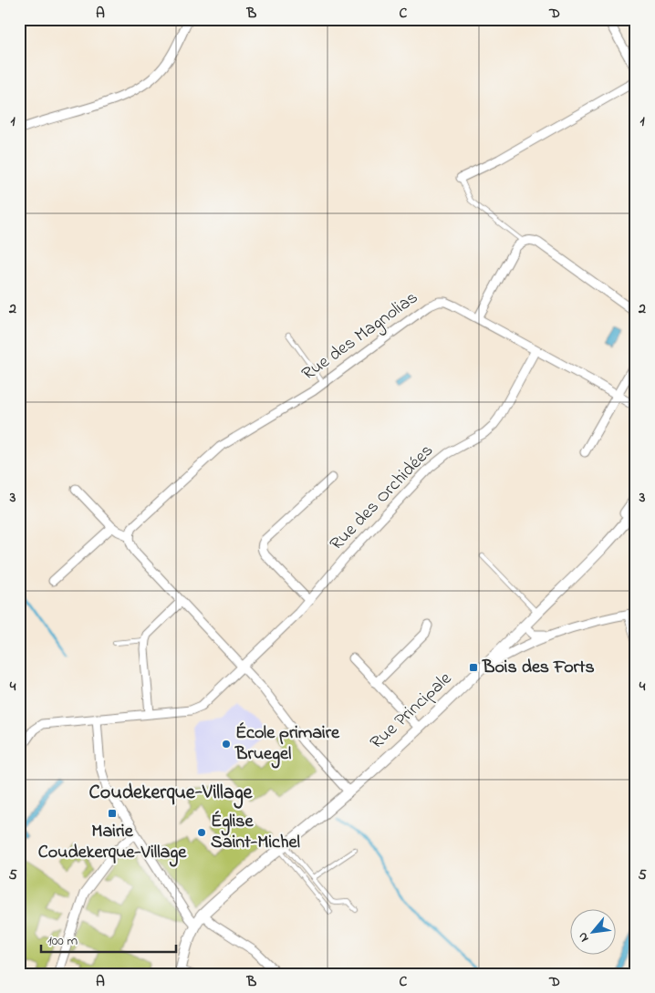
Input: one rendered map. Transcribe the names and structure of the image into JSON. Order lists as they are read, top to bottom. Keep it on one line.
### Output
{"streets":{"street":["Rue des Magnolias","Rue des Orchidées","Rue Principale"]},"crossings":[["Rue des Magnolias","Rue des Orchidées"]],"districts":["Coudekerque-Village"],"places":{"transit":["Bois des Forts","Mairie Coudekerque-Village"],"other":["École primaire Bruegel","Église Saint-Michel"]},"scale_bar":"100 m","north":"bottom left","grid":{"columns":["A","B","C","D"],"rows":["1","2","3","4","5"]}}
